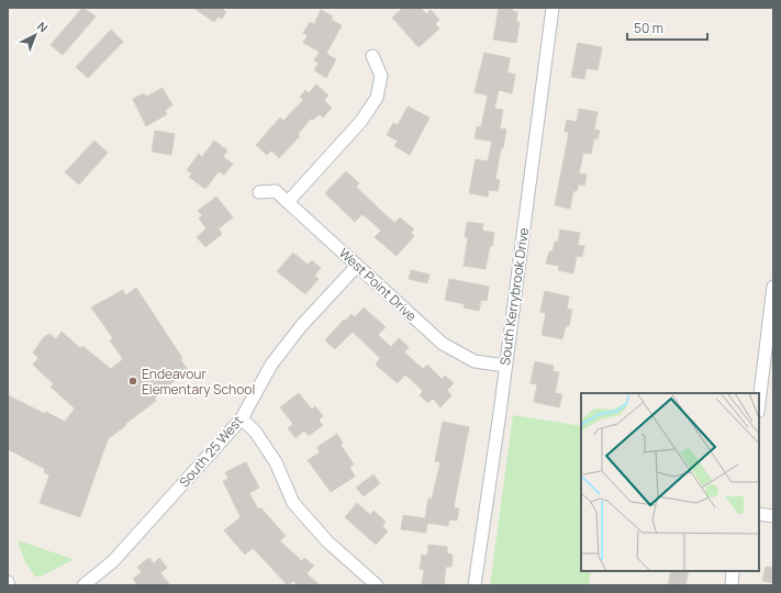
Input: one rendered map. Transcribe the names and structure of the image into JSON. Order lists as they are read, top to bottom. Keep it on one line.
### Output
{"streets":{"street":["West Point Drive","South Kerrybrook Drive","South 25 West"]},"crossings":[["West Point Drive","South Kerrybrook Drive"],["West Point Drive","South 25 West"]],"places":["Endeavour Elementary School"],"scale_bar":"50 m","north":"top right"}
